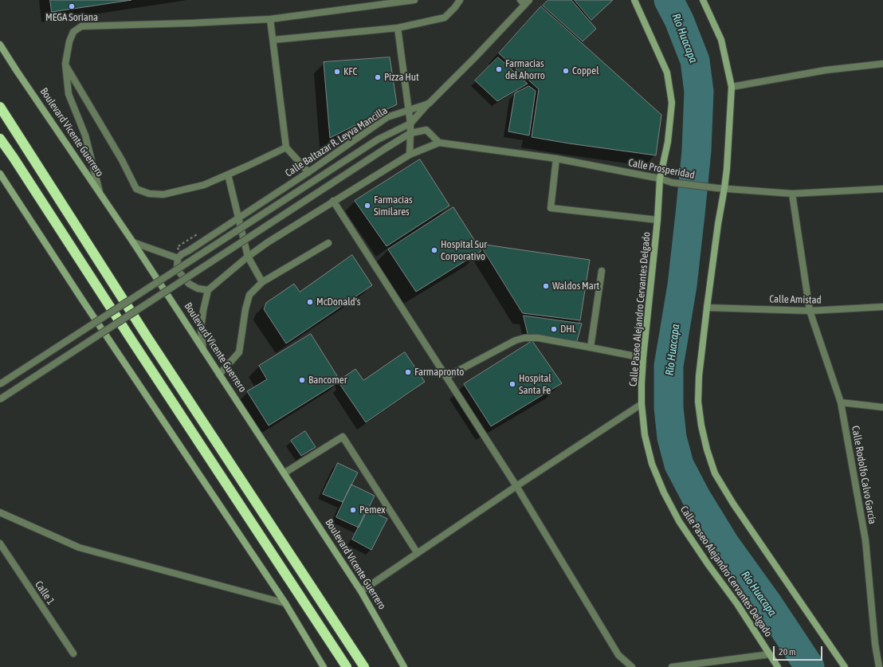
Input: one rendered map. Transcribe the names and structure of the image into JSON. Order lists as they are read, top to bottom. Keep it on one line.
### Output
{"streets":{"main road":["Boulevard Vicente Guerrero","Calle Paseo Alejandro Cervantes Delgado"],"street":["Calle Baltazar R. Leyva Mancilla","Calle Prosperidad","Calle Amistad","Calle Rodolfo Calvo García","Calle 1"]},"crossings":[["Calle Prosperidad","Calle Paseo Alejandro Cervantes Delgado"],["Calle Prosperidad","Calle Rodolfo Calvo García"],["Calle Amistad","Calle Rodolfo Calvo García"]],"water":["Río Huacapa"],"places":["MEGA Soriana","Farmacias del Ahorro","Coppel","KFC","Pizza Hut","Farmacias Similares","Hospital Sur Corporativo","Waldos Mart","McDonald's","DHL","Farmapronto","Bancomer","Hospital Santa Fe","Pemex"],"scale_bar":"20 m"}
